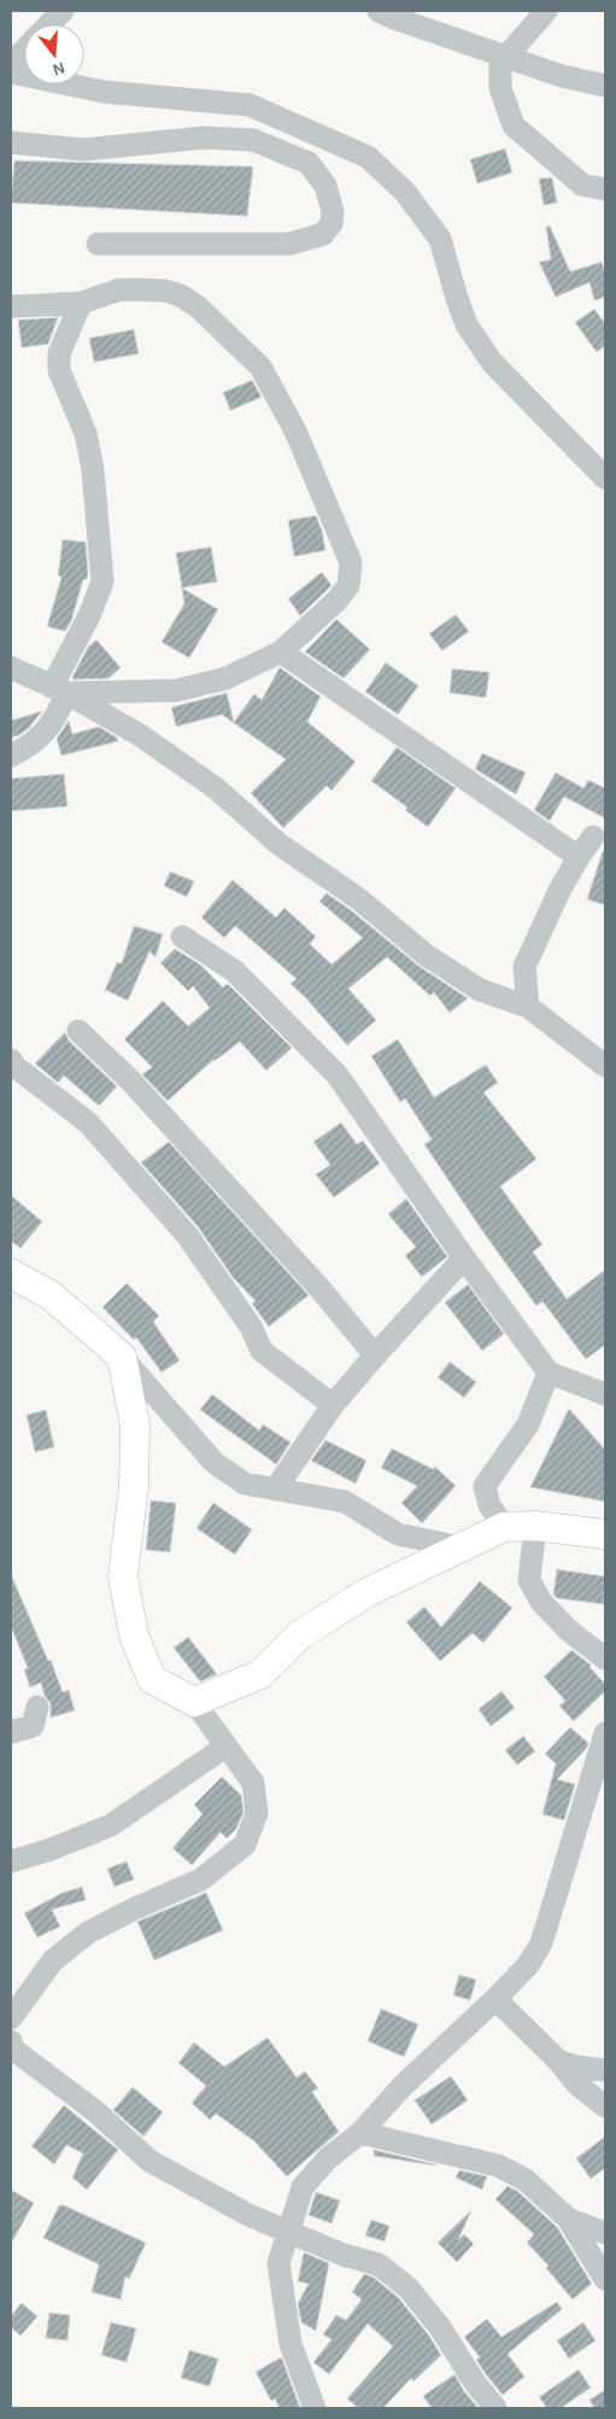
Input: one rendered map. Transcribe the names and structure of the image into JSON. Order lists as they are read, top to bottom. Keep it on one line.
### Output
{"north":"bottom"}
